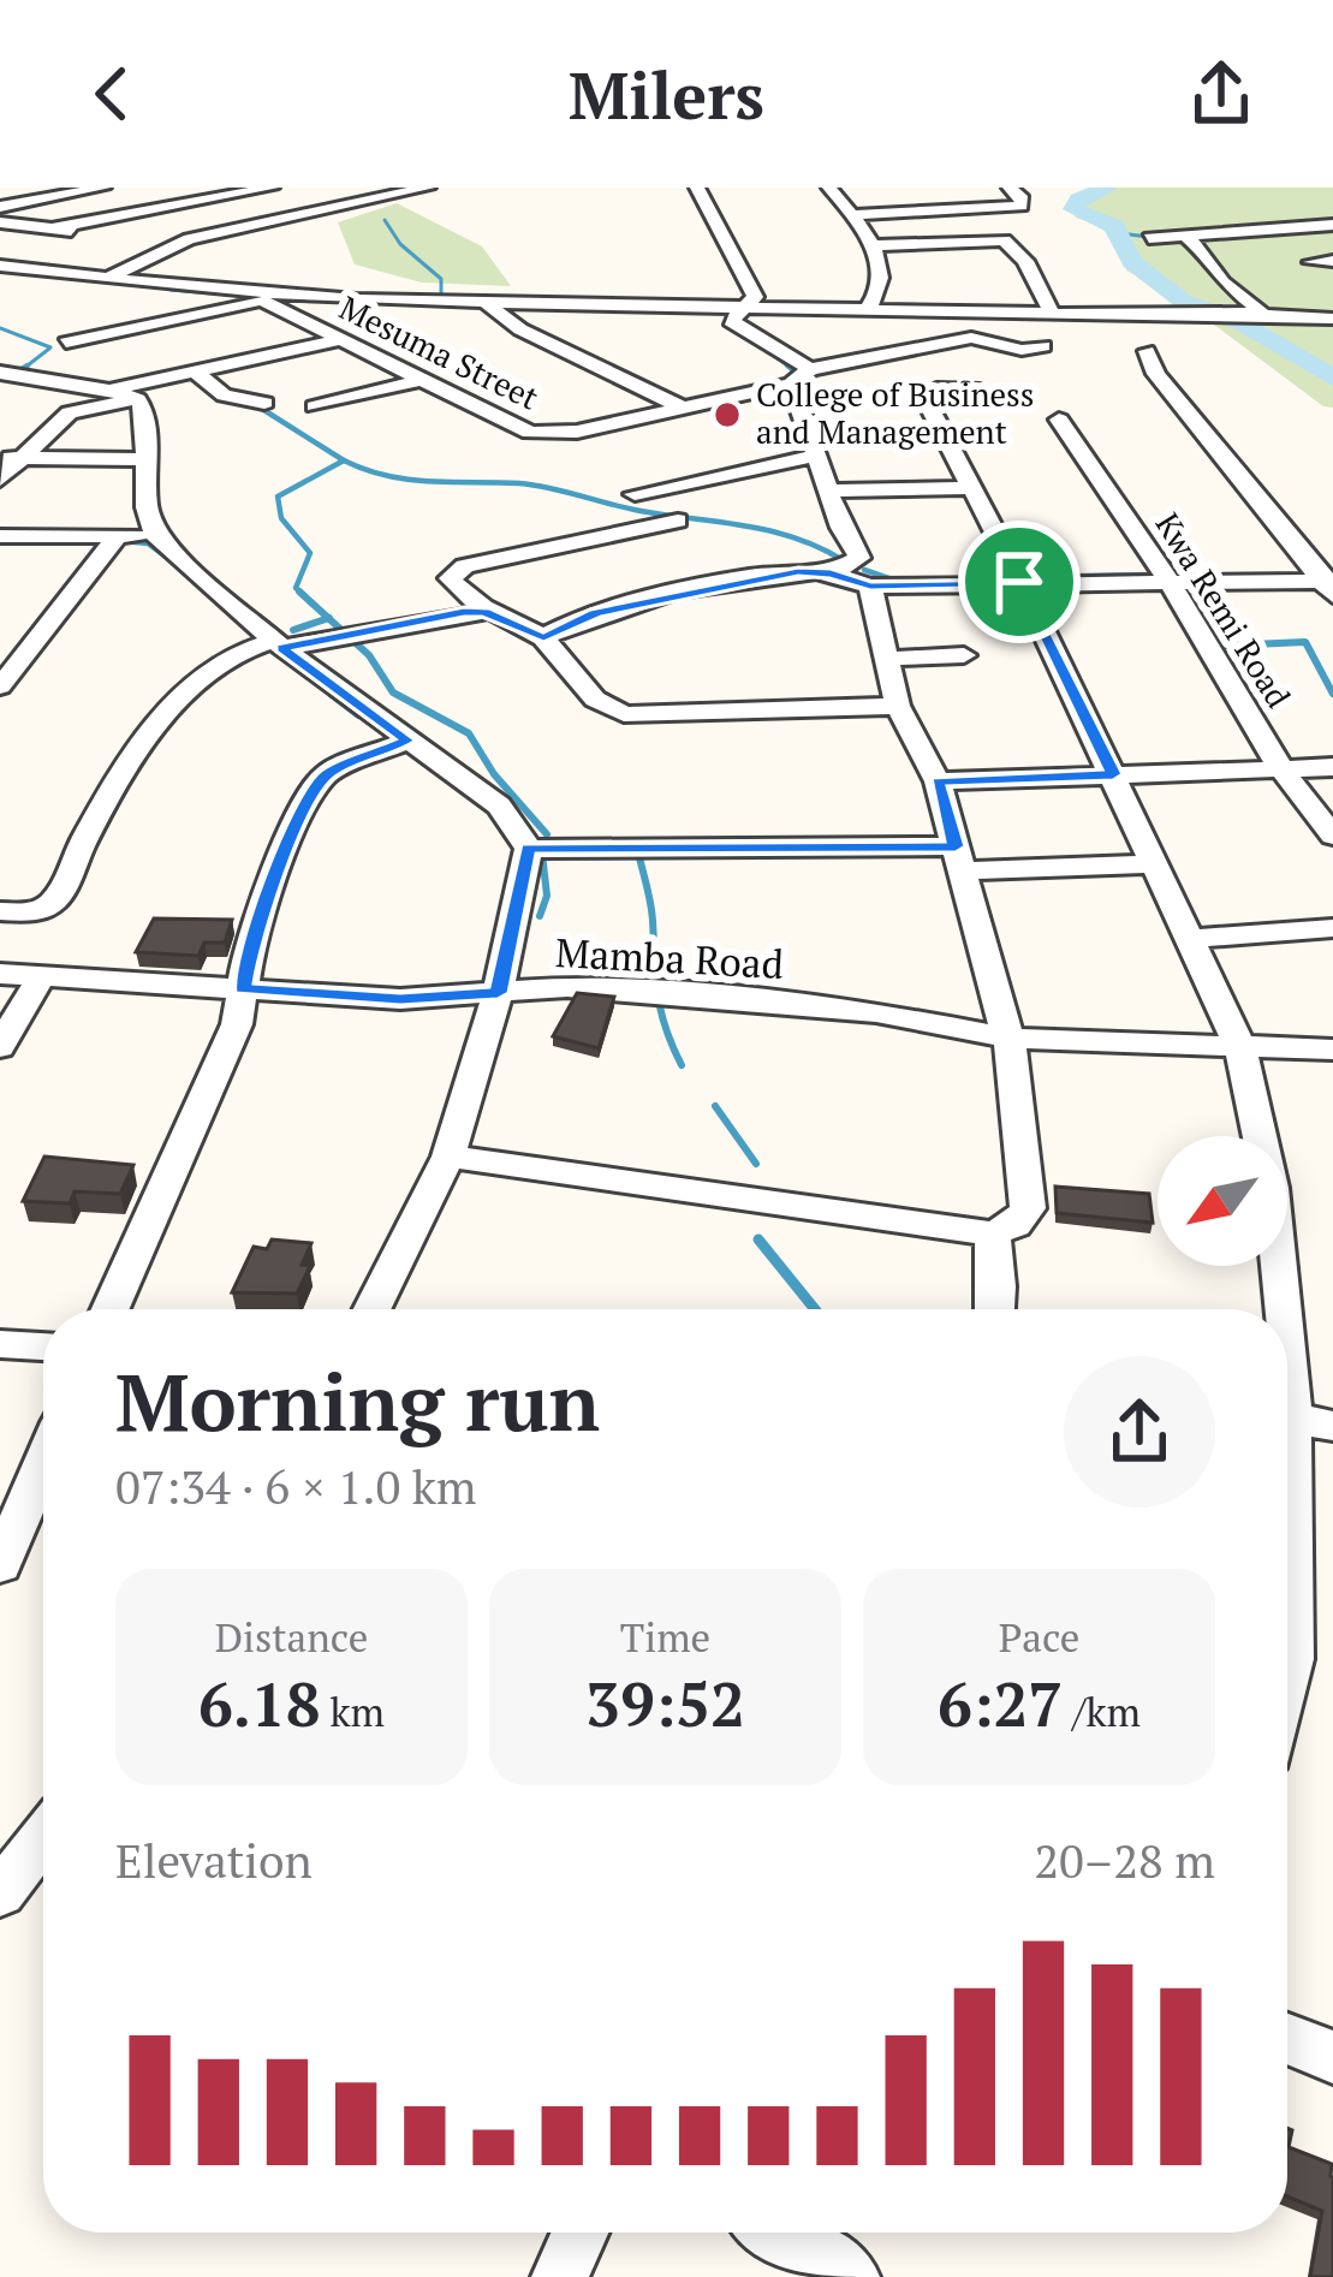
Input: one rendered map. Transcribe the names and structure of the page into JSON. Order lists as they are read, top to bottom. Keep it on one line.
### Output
{"streets":{"street":["Mesuma Street","Kwa Remi Road","Mamba Road"]},"places":["College of Business and Management"],"north":"bottom left","page":{"header":"Milers","heading":["Morning run","07:34 · 6 × 1.0 km"],"stats":[["Distance","6.18 km"],["Time","39:52"],["Pace","6:27 /km"]],"chart":["Elevation","20–28 m"]}}
